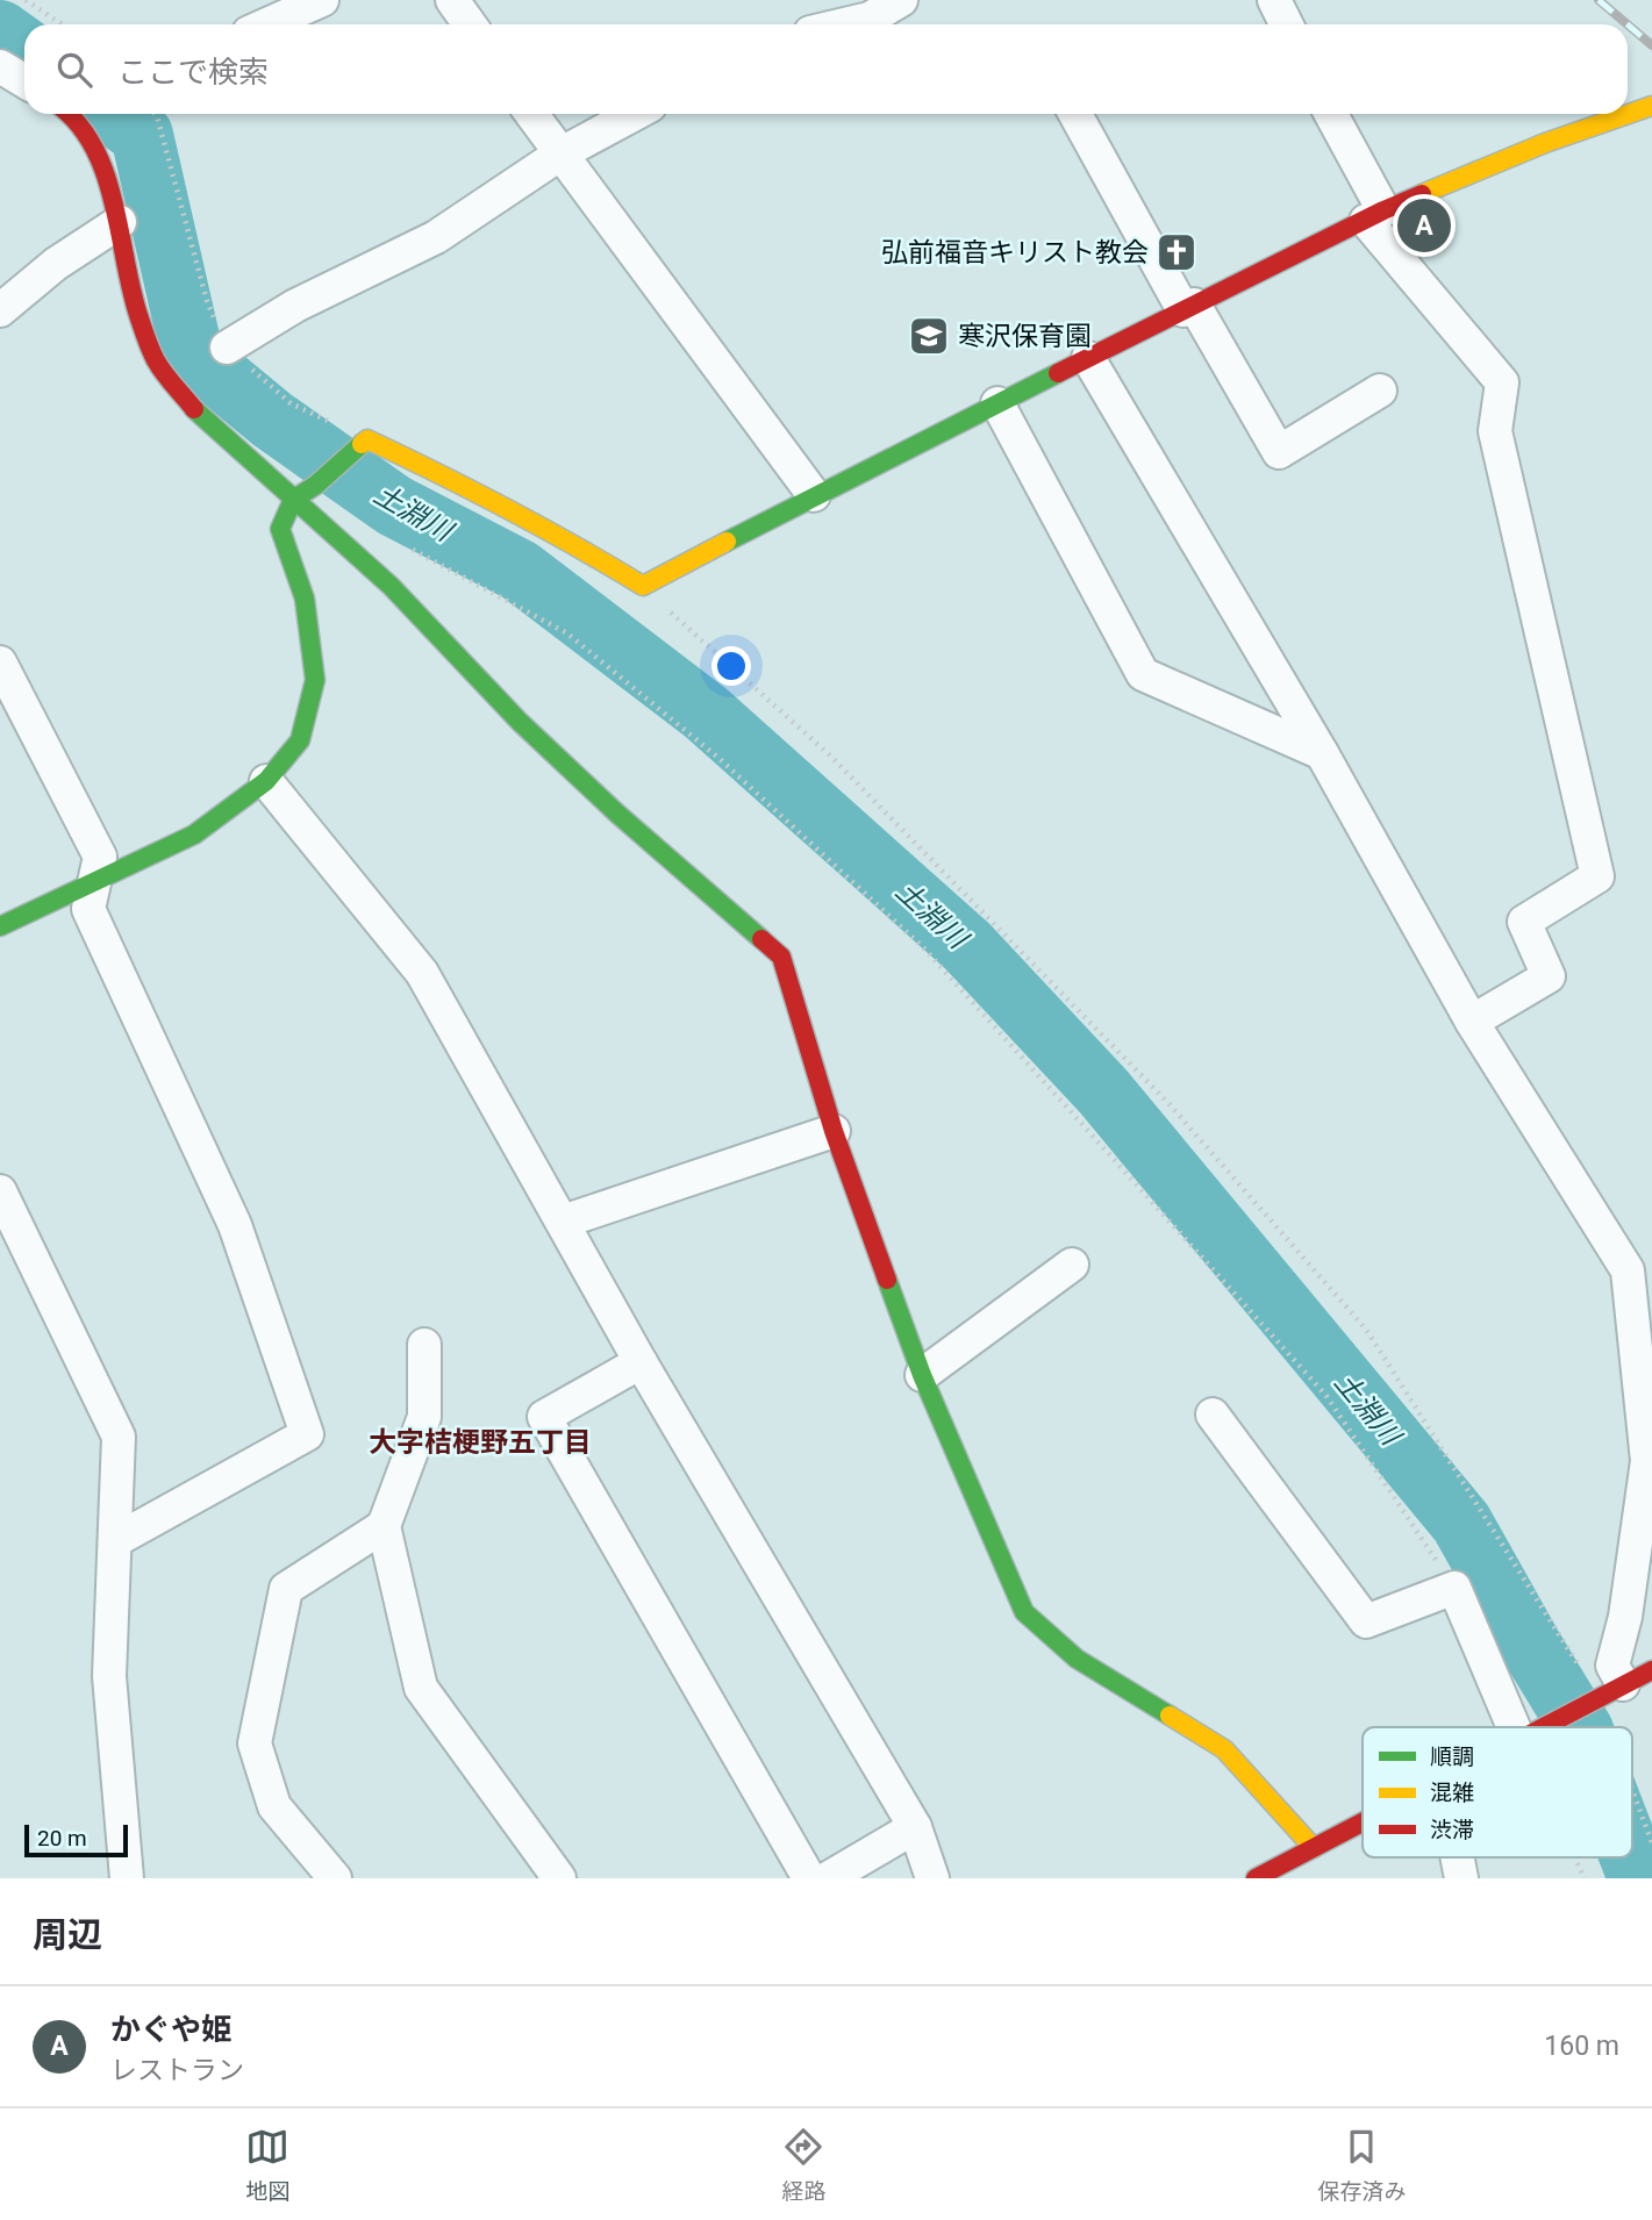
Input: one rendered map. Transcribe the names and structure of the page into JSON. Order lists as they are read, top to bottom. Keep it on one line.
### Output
{"districts":["大字桔梗野五丁目"],"water":["土淵川"],"places":{"church":["弘前福音キリスト教会"],"school or university":["寒沢保育園"]},"legend":["順調","混雑","渋滞"],"scale_bar":"20 m","page":{"search":"ここで検索","pins":"A","scale":"20 m","heading":"周辺","list":[{"mark":"A","name":"かぐや姫","note":"レストラン","value":"160 m"}],"nav":["地図","経路","保存済み"]}}
